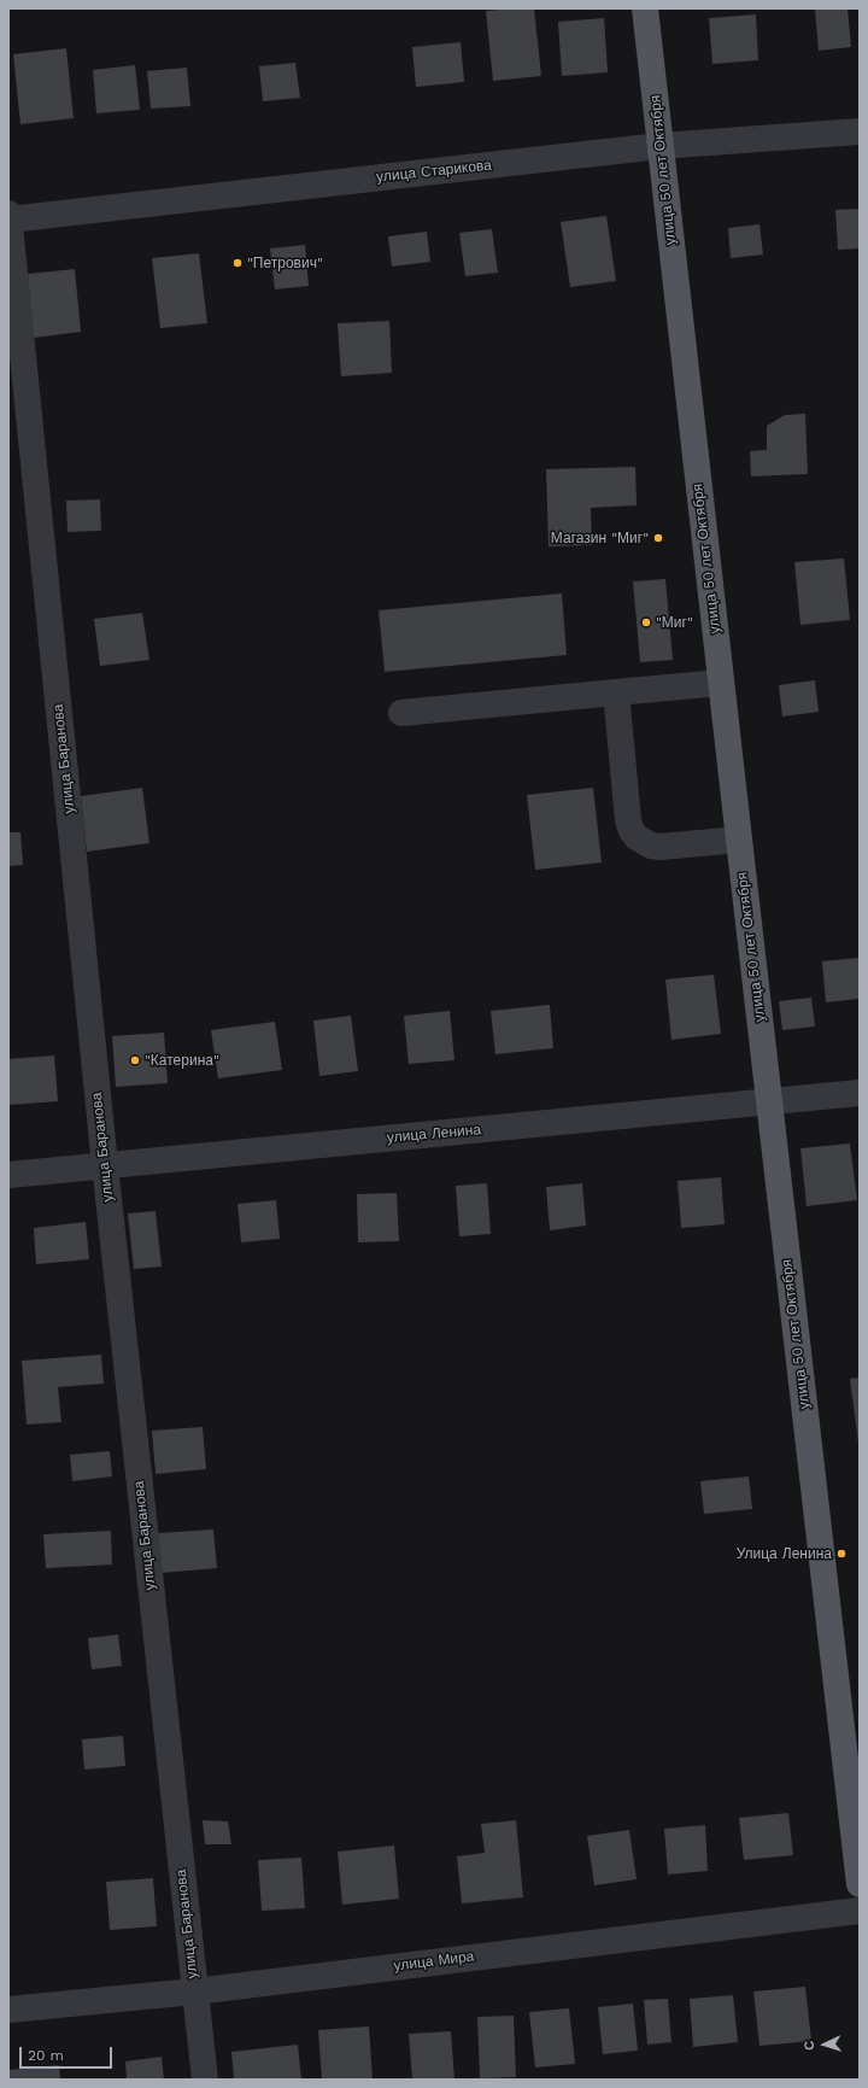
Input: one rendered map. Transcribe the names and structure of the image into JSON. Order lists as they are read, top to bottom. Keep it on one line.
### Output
{"streets":{"main road":["улица 50 лет Октября"],"street":["улица Старикова","улица Баранова","улица Ленина","улица Мира"]},"crossings":[["улица 50 лет Октября","улица Старикова"],["улица 50 лет Октября","улица Ленина"],["улица Старикова","улица Баранова"],["улица Баранова","улица Ленина"],["улица Баранова","улица Мира"]],"places":["\"Петрович\"","Магазин \"Миг\"","\"Миг\"","\"Катерина\"","Улица Ленина"],"scale_bar":"20 m","north":"left"}
